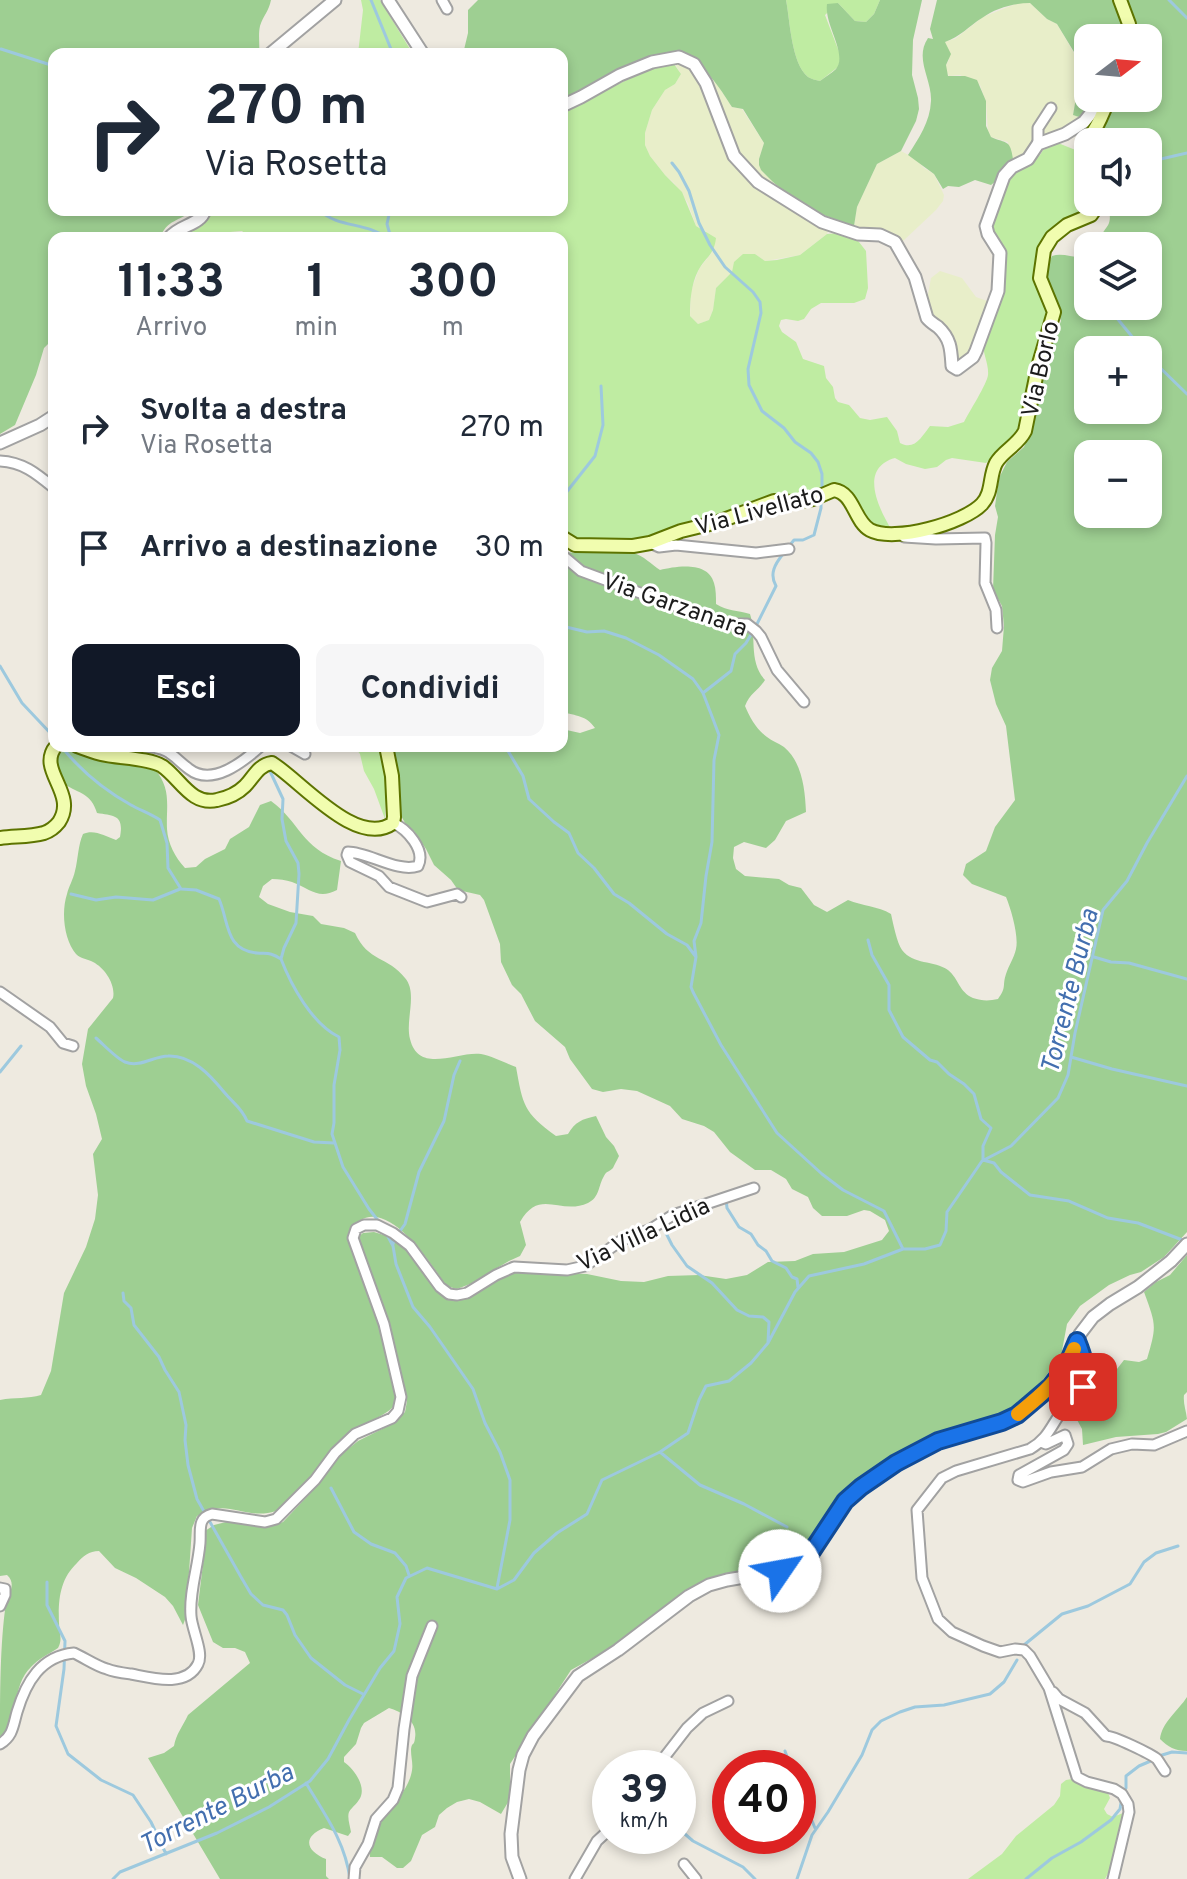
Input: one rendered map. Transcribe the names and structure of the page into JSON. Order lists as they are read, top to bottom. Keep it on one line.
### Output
{"streets":{"main road":["Via Borlo","Via Livellato"],"street":["Via Garzanara","Via Villa Lidia"]},"crossings":[["Via Borlo","Via Livellato"]],"water":["Torrente Burba"],"north":"right","page":{"map_buttons":["+","−"],"turn":["270 m","Via Rosetta"],"eta":["11:33","Arrivo","1","min","300","m"],"list":[{"name":"Svolta a destra","note":"Via Rosetta","value":"270 m"},{"name":"Arrivo a destinazione","value":"30 m"}],"buttons":["Esci","Condividi"],"speed":"39 km/h","limit":"40"}}
